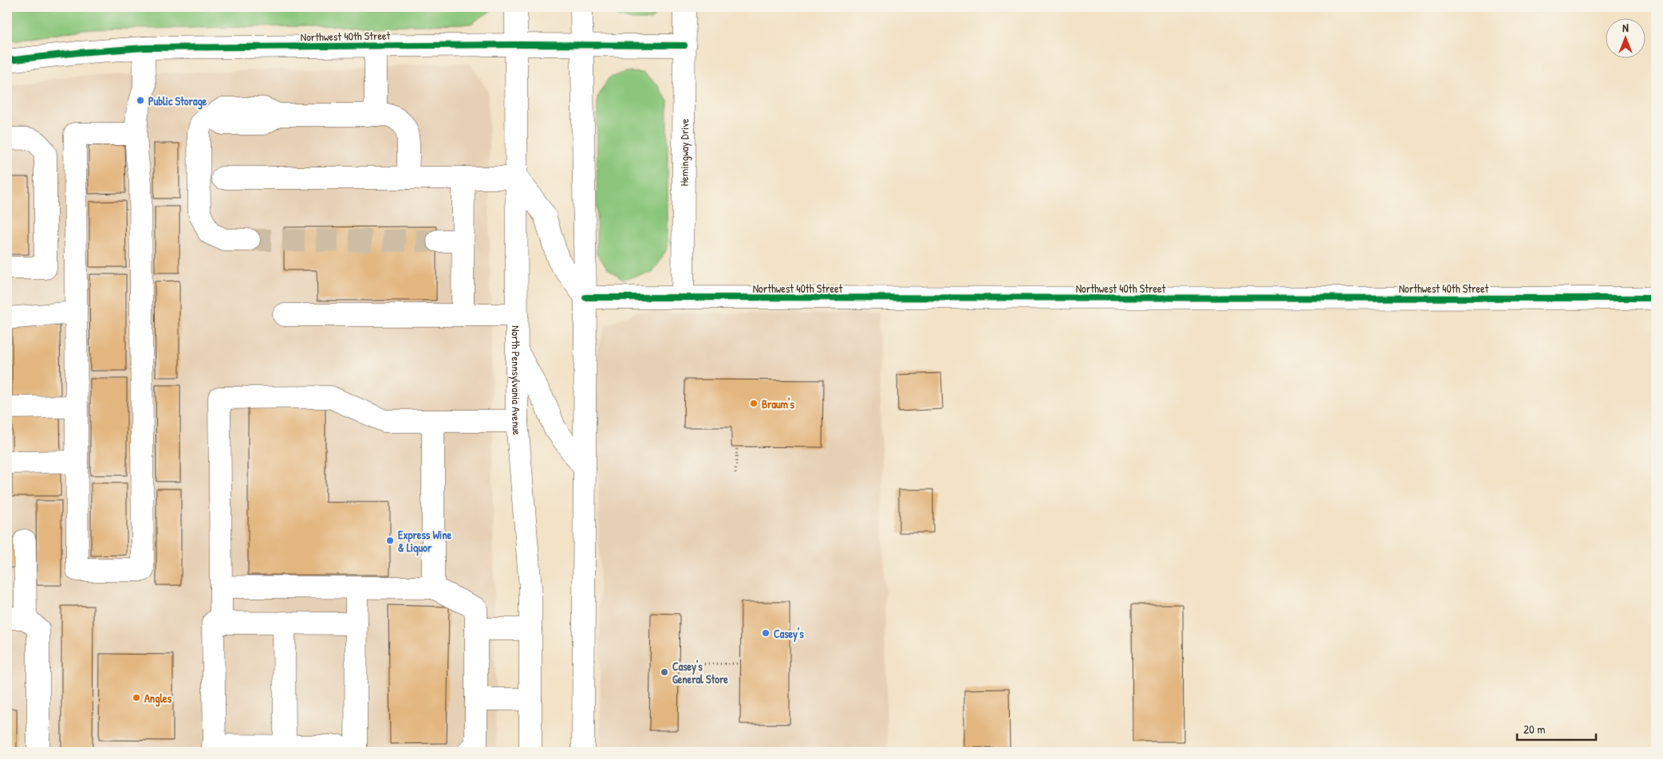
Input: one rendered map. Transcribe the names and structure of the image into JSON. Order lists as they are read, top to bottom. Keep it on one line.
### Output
{"streets":{"street":["Northwest 40th Street","Hemingway Drive","North Pennsylvania Avenue"]},"crossings":[["Northwest 40th Street","Hemingway Drive"],["Northwest 40th Street","North Pennsylvania Avenue"]],"places":["Public Storage","Braum's","Express Wine & Liquor","Casey's","Casey's General Store","Angles"],"scale_bar":"20 m","north":"top"}
